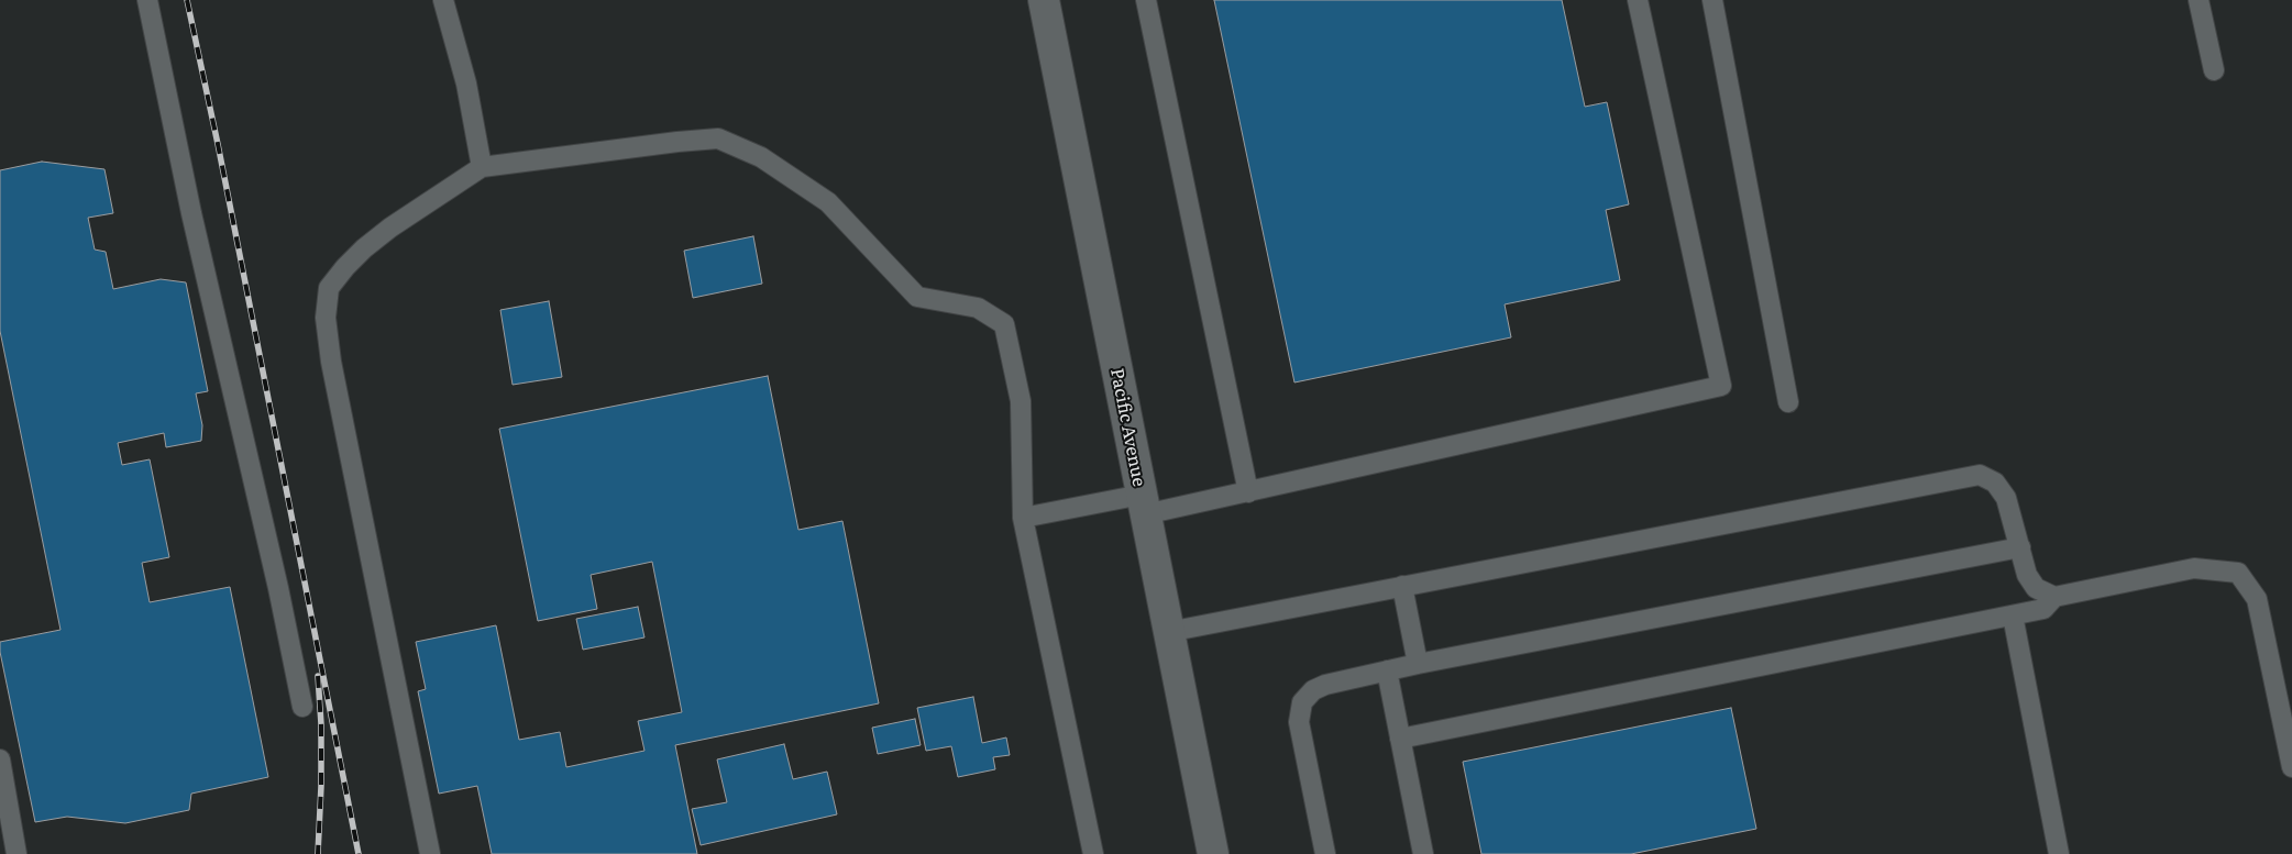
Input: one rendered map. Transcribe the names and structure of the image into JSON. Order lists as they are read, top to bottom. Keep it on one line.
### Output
{"streets":{"street":["Pacific Avenue"]}}
